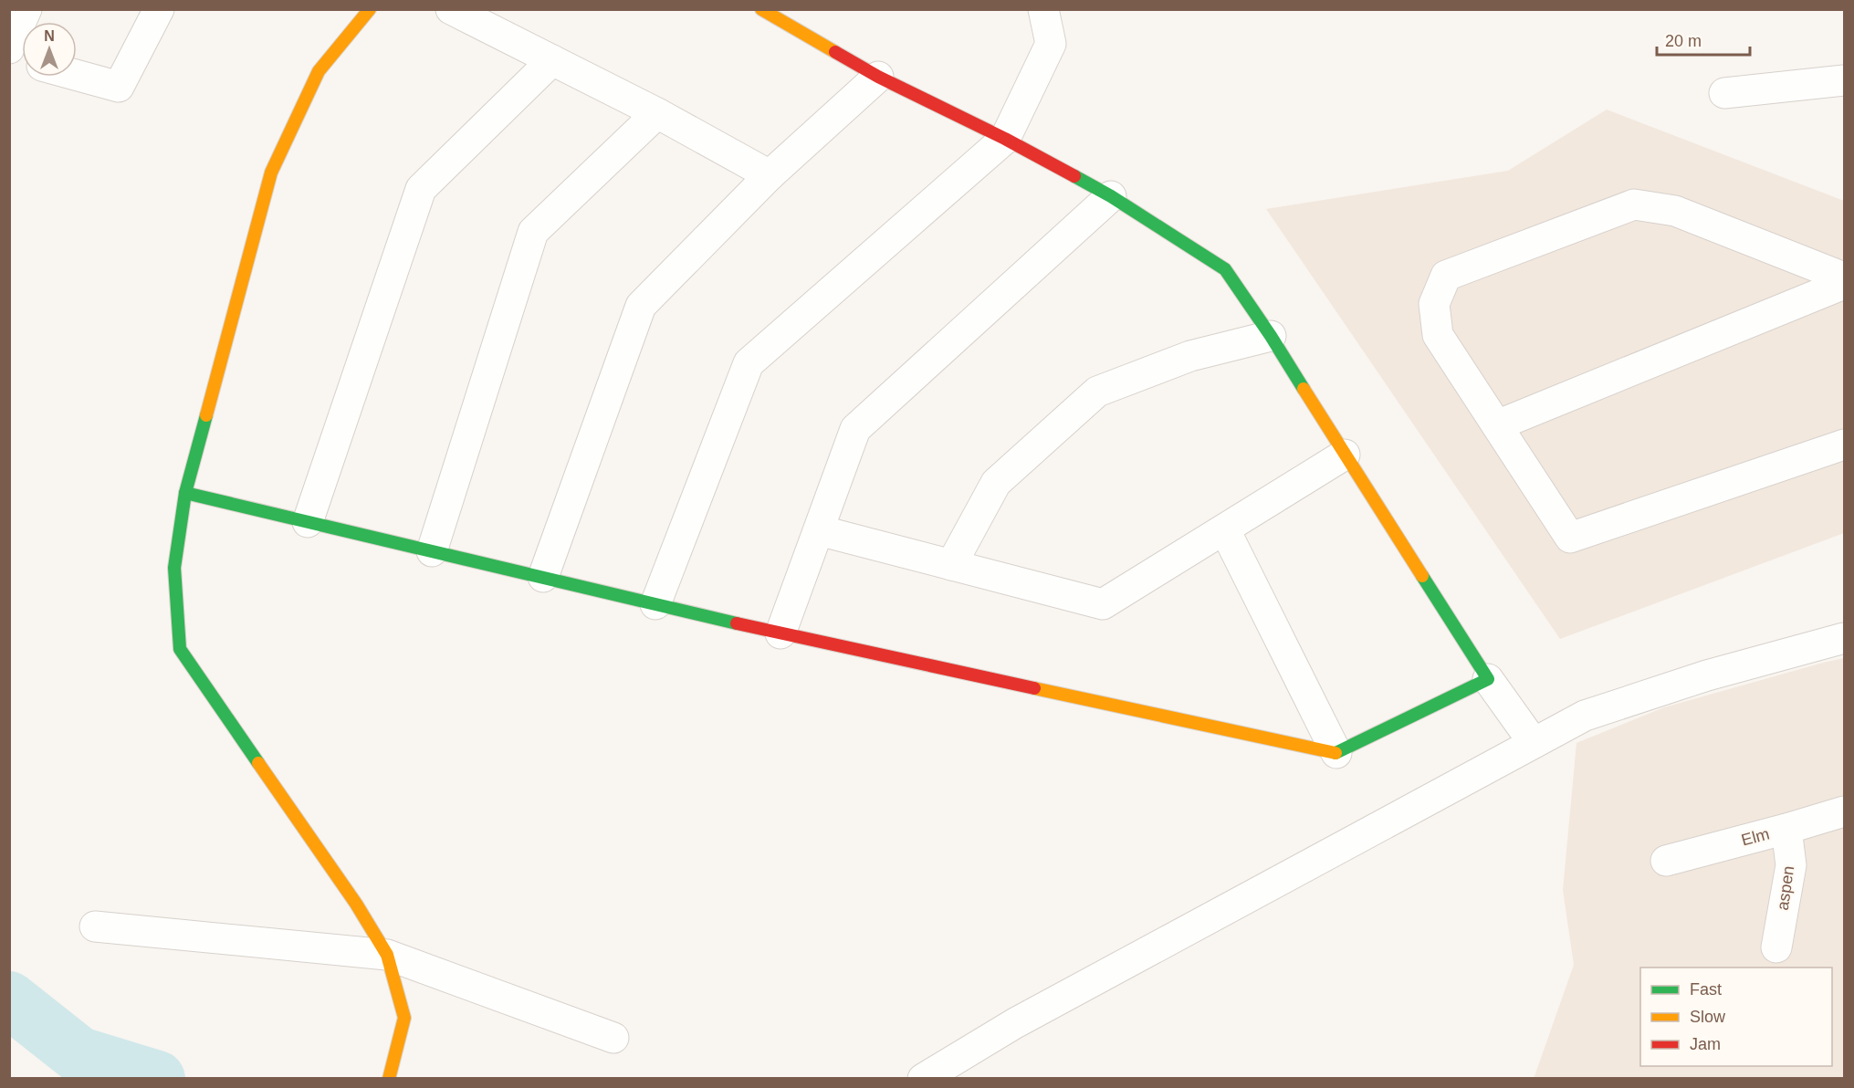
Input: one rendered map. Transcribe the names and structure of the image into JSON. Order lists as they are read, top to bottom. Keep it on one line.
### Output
{"streets":{"street":["Elm","aspen"]},"crossings":[["Elm","aspen"]],"legend":["Fast","Slow","Jam"],"scale_bar":"20 m","north":"top"}
